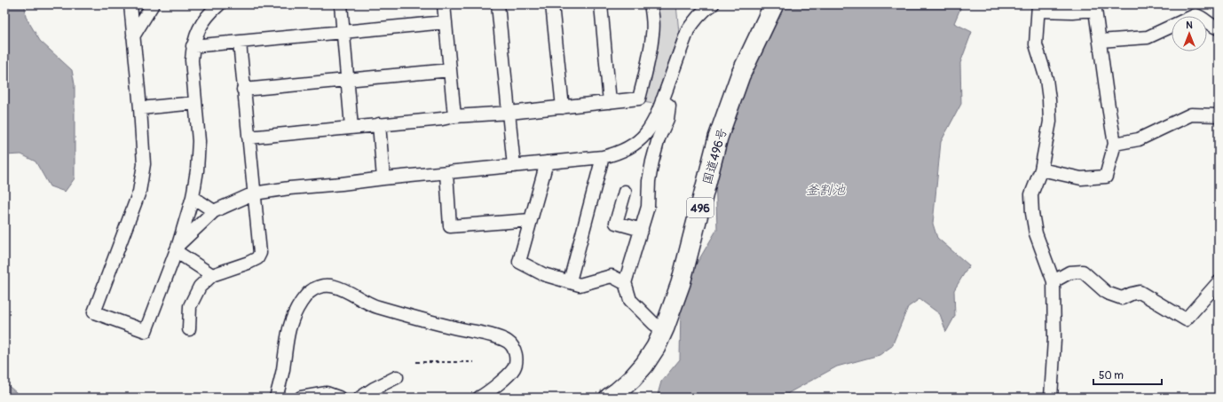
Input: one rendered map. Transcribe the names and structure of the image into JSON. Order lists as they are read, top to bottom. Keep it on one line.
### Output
{"streets":{"highway":["国道496号","496"]},"water":["釜割池"],"scale_bar":"50 m","north":"top"}
